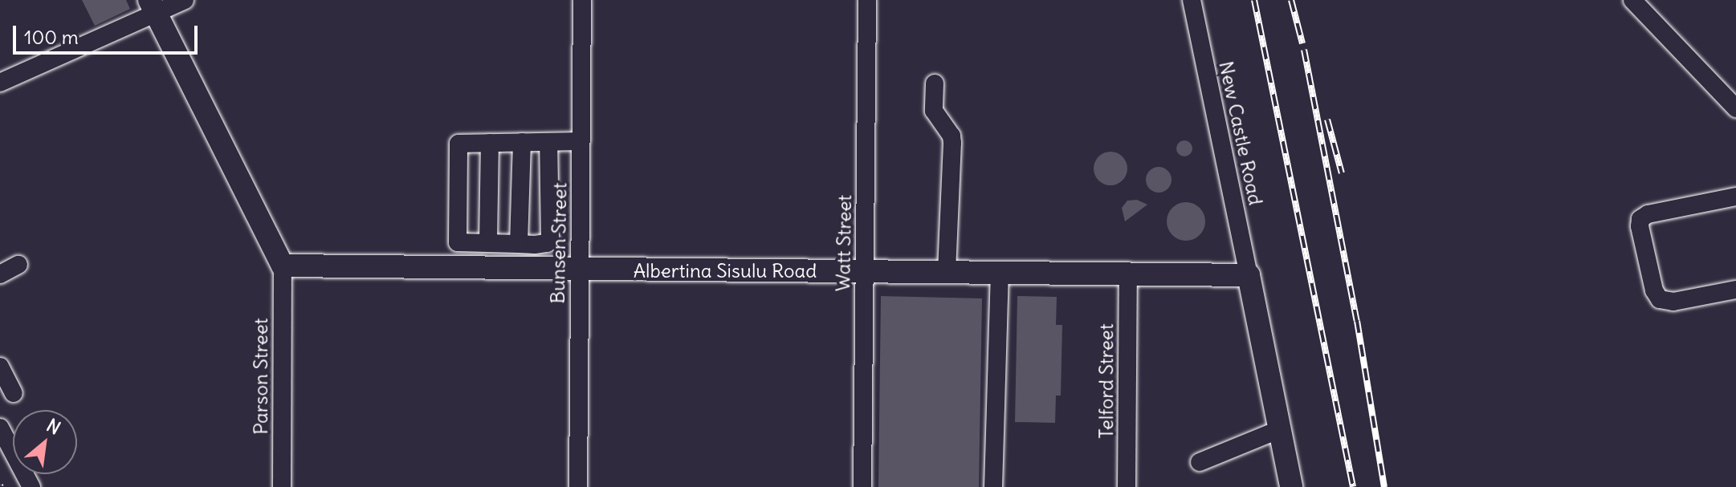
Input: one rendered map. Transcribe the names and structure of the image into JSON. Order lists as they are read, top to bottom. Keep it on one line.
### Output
{"streets":{"main road":["Albertina Sisulu Road"],"street":["New Castle Road","Bunsen Street","Watt Street","Parson Street","Telford Street"]},"crossings":[["New Castle Road","Albertina Sisulu Road"],["Bunsen Street","Albertina Sisulu Road"],["Watt Street","Albertina Sisulu Road"],["Albertina Sisulu Road","Parson Street"],["Albertina Sisulu Road","Telford Street"]],"scale_bar":"100 m","north":"top right"}
